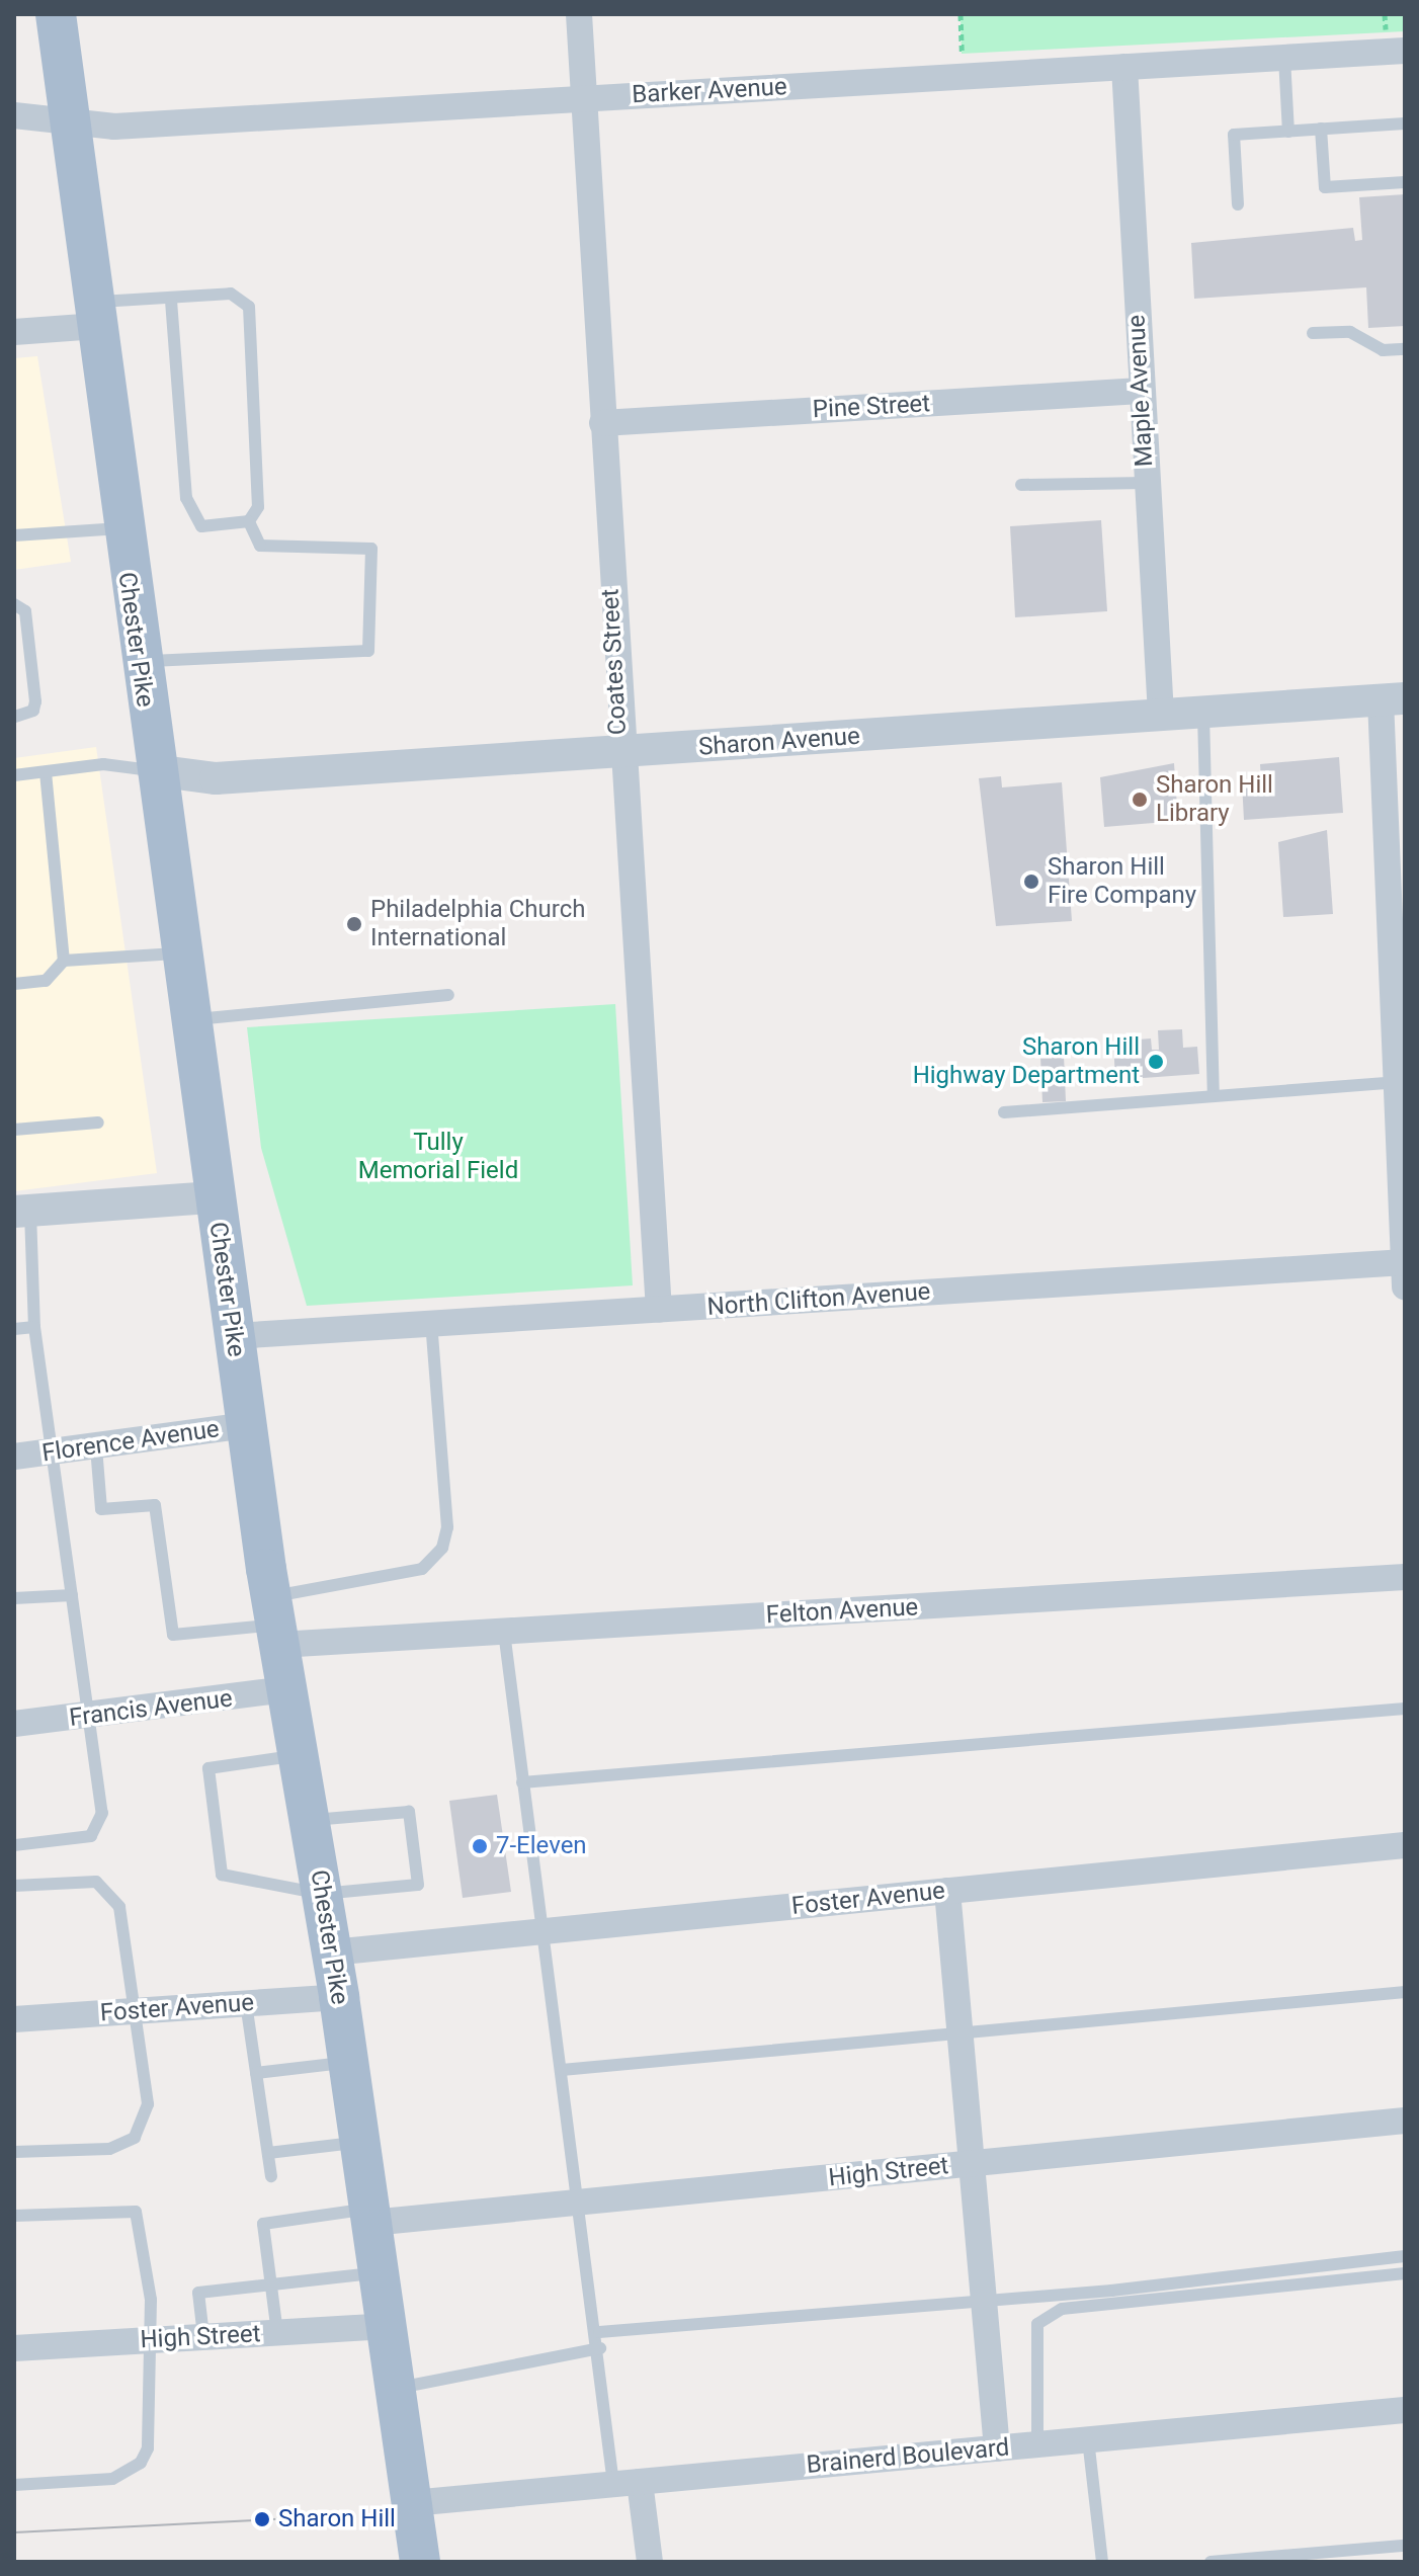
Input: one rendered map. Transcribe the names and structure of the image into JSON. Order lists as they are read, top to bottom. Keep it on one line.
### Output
{"streets":{"main road":["Chester Pike"],"street":["Barker Avenue","Maple Avenue","Pine Street","Coates Street","Sharon Avenue","North Clifton Avenue","Florence Avenue","Felton Avenue","Francis Avenue","Foster Avenue","High Street","Brainerd Boulevard"]},"crossings":[["Barker Avenue","Maple Avenue"],["Barker Avenue","Chester Pike"],["Barker Avenue","Coates Street"],["Maple Avenue","Pine Street"],["Maple Avenue","Sharon Avenue"],["Pine Street","Coates Street"],["Chester Pike","Sharon Avenue"],["Chester Pike","North Clifton Avenue"],["Chester Pike","Florence Avenue"],["Chester Pike","Felton Avenue"],["Chester Pike","Francis Avenue"],["Chester Pike","Foster Avenue"],["Chester Pike","High Street"],["Chester Pike","Brainerd Boulevard"],["Coates Street","Sharon Avenue"],["Coates Street","North Clifton Avenue"]],"parks":["Tully Memorial Field"],"places":["Sharon Hill Library","Sharon Hill Fire Company","Philadelphia Church International","Sharon Hill Highway Department","7-Eleven","Sharon Hill"]}
